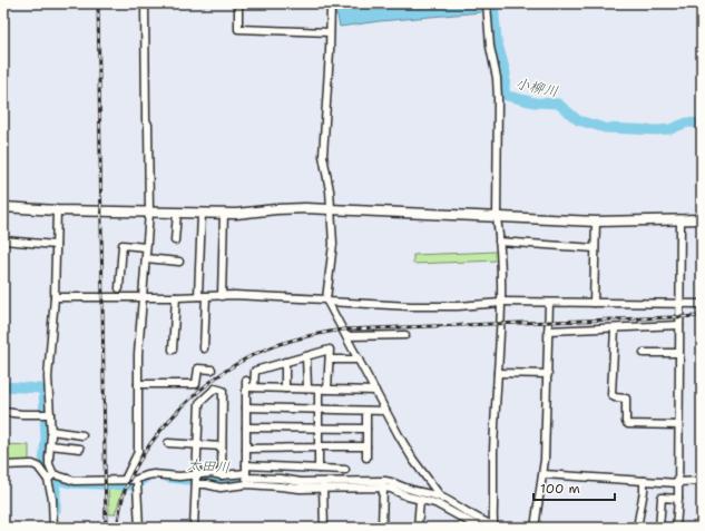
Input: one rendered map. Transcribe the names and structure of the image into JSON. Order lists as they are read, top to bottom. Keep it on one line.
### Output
{"water":["小柳川","太田川"],"scale_bar":"100 m"}
